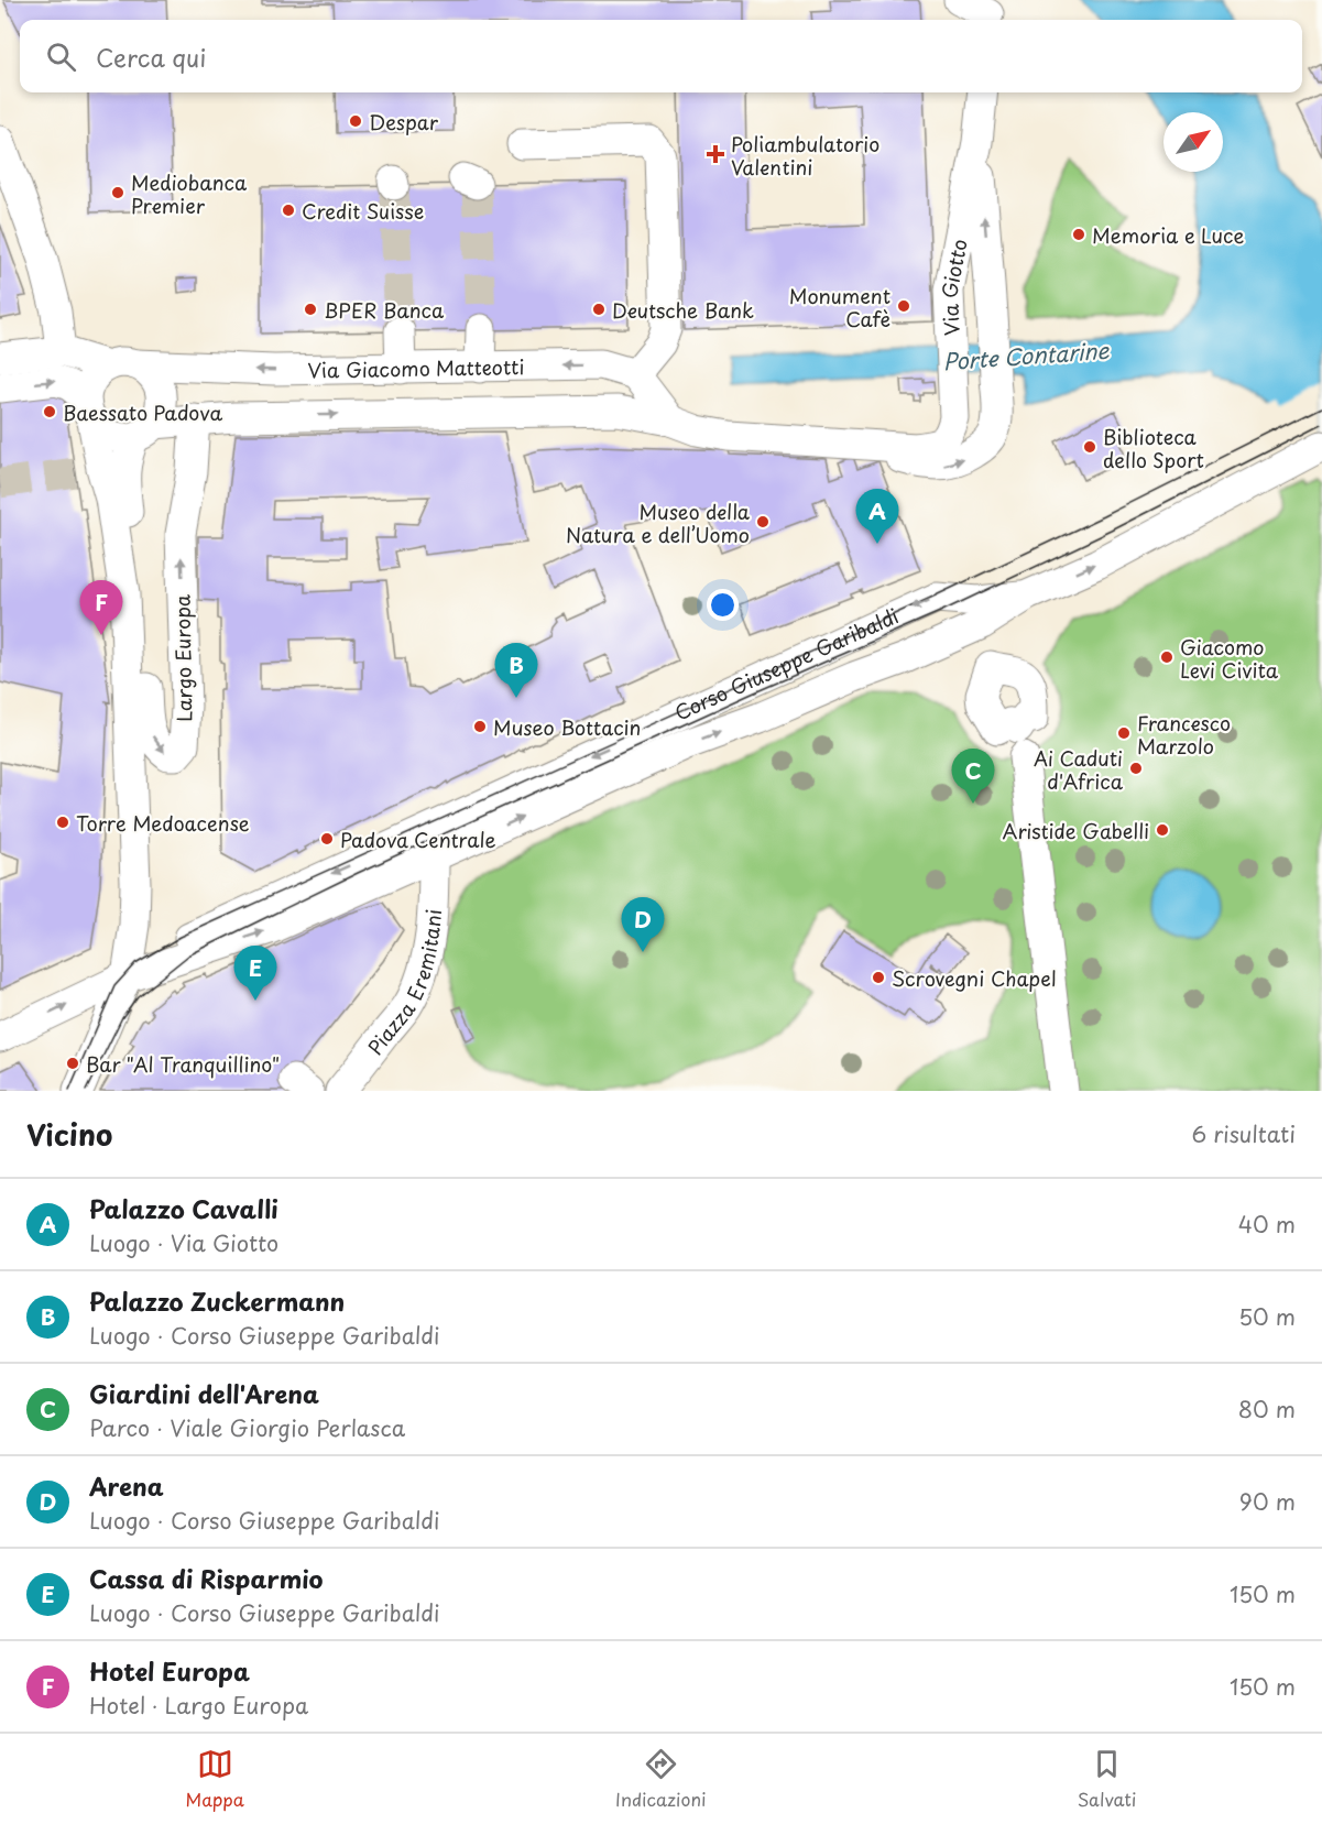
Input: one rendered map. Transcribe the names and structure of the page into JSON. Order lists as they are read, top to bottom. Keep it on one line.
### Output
{"streets":{"street":["Via Giotto","Via Giacomo Matteotti","Largo Europa","Corso Giuseppe Garibaldi","Piazza Eremitani"]},"crossings":[["Via Giacomo Matteotti","Largo Europa"],["Largo Europa","Corso Giuseppe Garibaldi"],["Corso Giuseppe Garibaldi","Piazza Eremitani"]],"water":["Porte Contarine"],"places":{"other":["Despar","Mediobanca Premier","Credit Suisse","Memoria e Luce","Monument Cafè","BPER Banca","Deutsche Bank","Baessato Padova","Biblioteca dello Sport","Museo della Natura e dell’Uomo","Giacomo Levi Civita","Museo Bottacin","Francesco Marzolo","Ai Caduti d'Africa","Torre Medoacense","Aristide Gabelli","Padova Centrale","Scrovegni Chapel","Bar \"Al Tranquillino\""],"health":["Poliambulatorio Valentini"]},"north":"top right","page":{"search":"Cerca qui","pins":["A","F","B","C","D","E"],"heading":["Vicino","6 risultati"],"list":[{"mark":"A","name":"Palazzo Cavalli","note":"Luogo · Via Giotto","value":"40 m"},{"mark":"B","name":"Palazzo Zuckermann","note":"Luogo · Corso Giuseppe Garibaldi","value":"50 m"},{"mark":"C","name":"Giardini dell'Arena","note":"Parco · Viale Giorgio Perlasca","value":"80 m"},{"mark":"D","name":"Arena","note":"Luogo · Corso Giuseppe Garibaldi","value":"90 m"},{"mark":"E","name":"Cassa di Risparmio","note":"Luogo · Corso Giuseppe Garibaldi","value":"150 m"},{"mark":"F","name":"Hotel Europa","note":"Hotel · Largo Europa","value":"150 m"}],"nav":["Mappa","Indicazioni","Salvati"]}}
